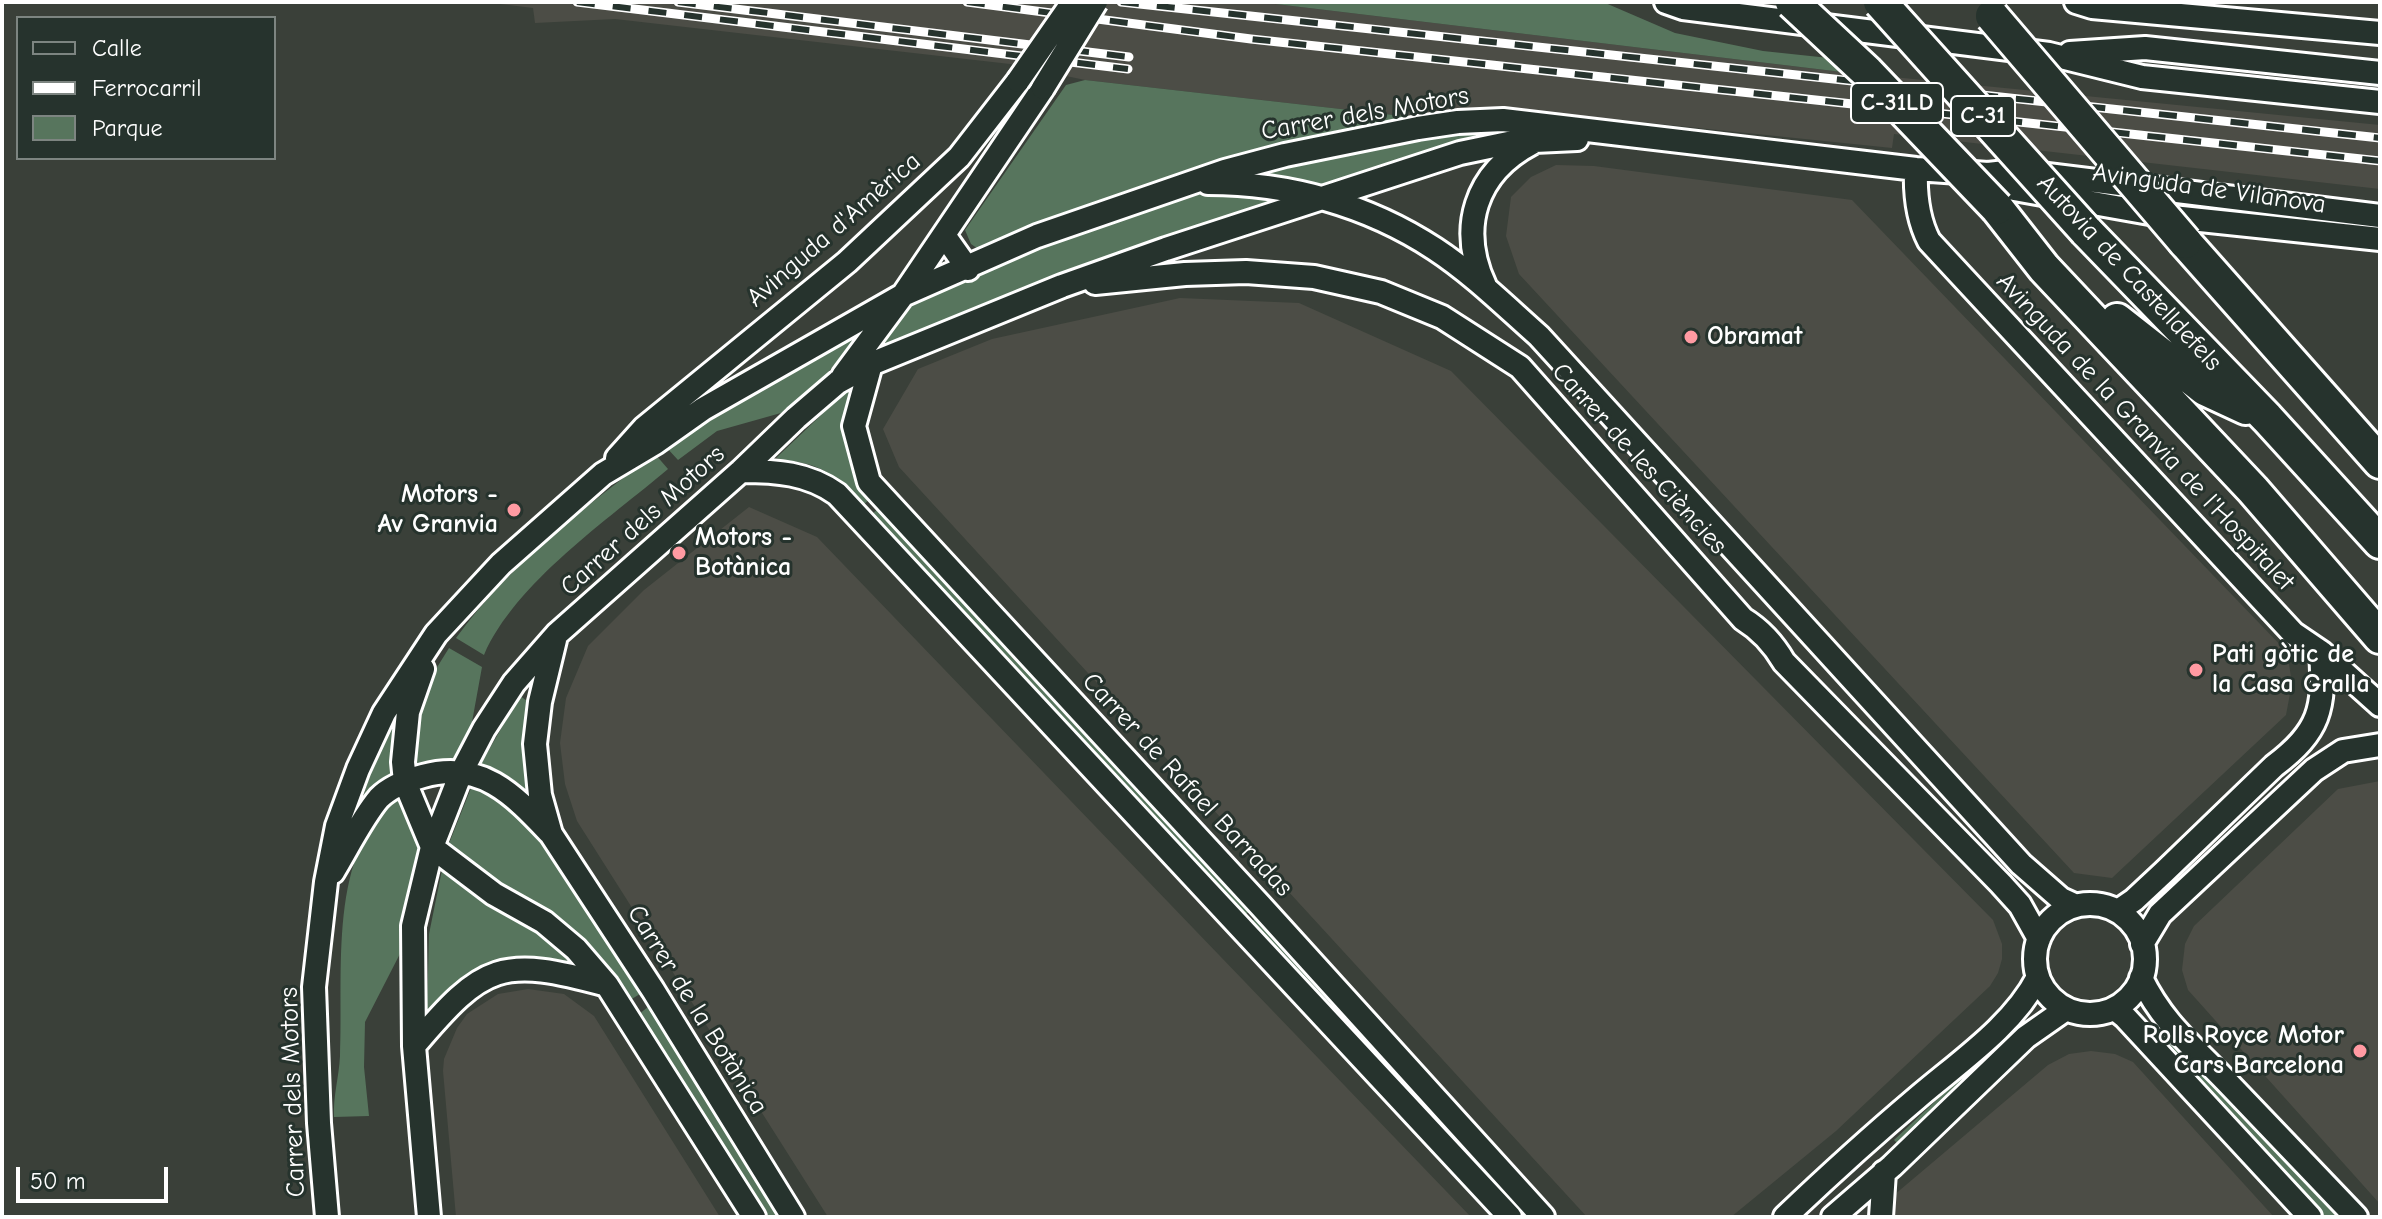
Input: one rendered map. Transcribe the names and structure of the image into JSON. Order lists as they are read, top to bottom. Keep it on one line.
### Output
{"streets":{"highway":["C-31LD","C-31","Autovia de Castelldefels"],"street":["Carrer dels Motors","Avinguda de Vilanova","Avinguda d'Amèrica","Avinguda de la Granvia de l'Hospitalet","Carrer de les Ciències","Carrer de Rafael Barradas","Carrer de la Botànica"]},"crossings":[["C-31LD","Autovia de Castelldefels"],["Carrer dels Motors","Avinguda de Vilanova"],["Carrer dels Motors","Avinguda d'Amèrica"],["Carrer dels Motors","Carrer de les Ciències"],["Carrer dels Motors","Carrer de Rafael Barradas"],["Carrer dels Motors","Carrer de la Botànica"],["Avinguda de Vilanova","Avinguda de la Granvia de l'Hospitalet"]],"places":["Obramat","Motors - Av Granvia","Motors - Botànica","Pati gòtic de la Casa Gralla","Rolls Royce Motor Cars Barcelona"],"legend":["Calle","Ferrocarril","Parque"],"scale_bar":"50 m"}
